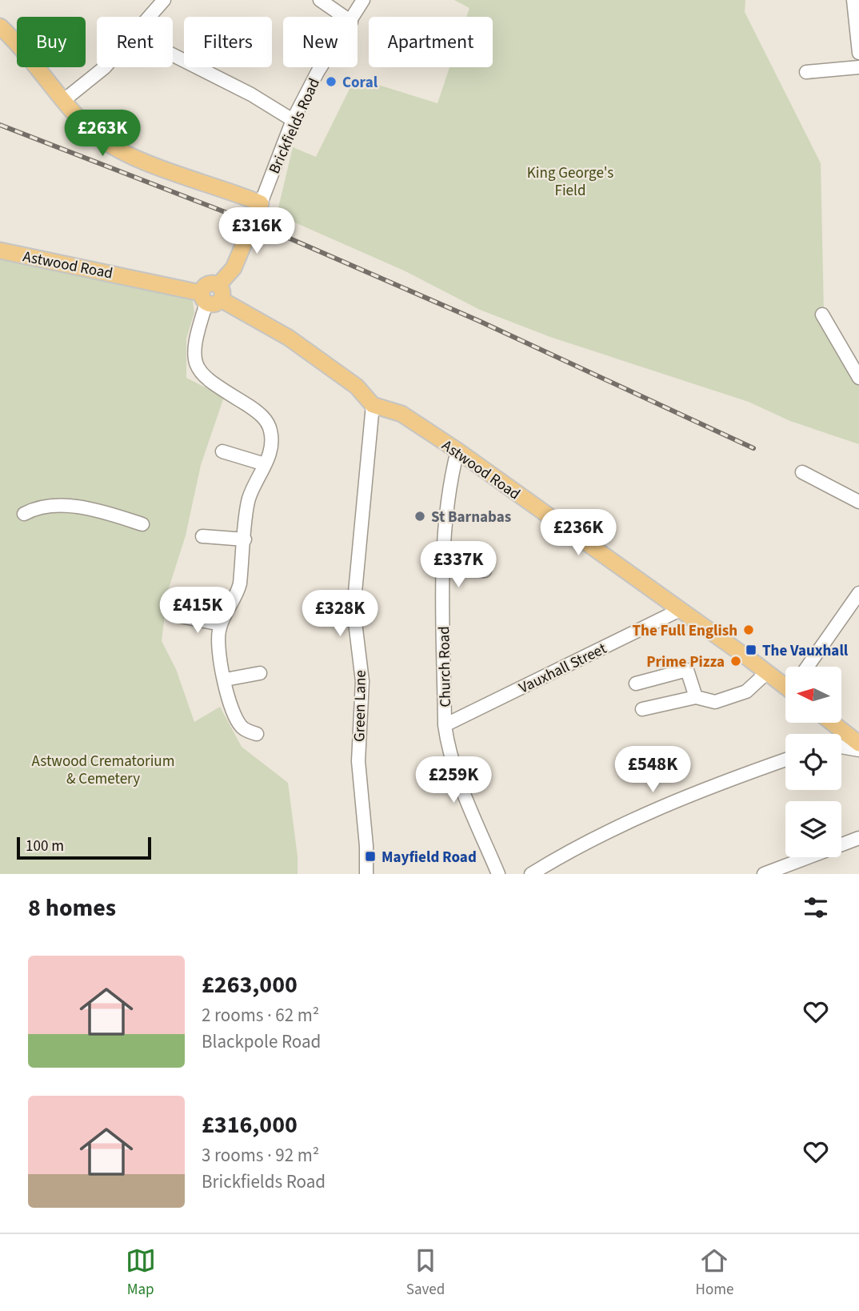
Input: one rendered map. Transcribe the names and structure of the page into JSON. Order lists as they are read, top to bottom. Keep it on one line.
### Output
{"streets":{"main road":["Brickfields Road","Astwood Road"],"street":["Church Road","Vauxhall Street","Green Lane"]},"crossings":[["Brickfields Road","Astwood Road"],["Astwood Road","Church Road"],["Astwood Road","Vauxhall Street"],["Astwood Road","Green Lane"],["Church Road","Vauxhall Street"]],"parks":["King George's Field","Astwood Crematorium & Cemetery"],"places":{"other":["Coral","St Barnabas","The Full English","Prime Pizza"],"transit":["The Vauxhall","Mayfield Road"]},"scale_bar":"100 m","north":"left","page":{"chip":["Buy","Rent","Filters","New","Apartment"],"price":["£263K","£316K","£236K","£337K","£415K","£328K","£548K","£259K"],"scale":"100 m","heading":"8 homes","list":[{"name":"£263,000","note":"2 rooms · 62 m² · Blackpole Road"},{"name":"£316,000","note":"3 rooms · 92 m² · Brickfields Road"}],"tabs":["Map","Saved","Home"]}}
